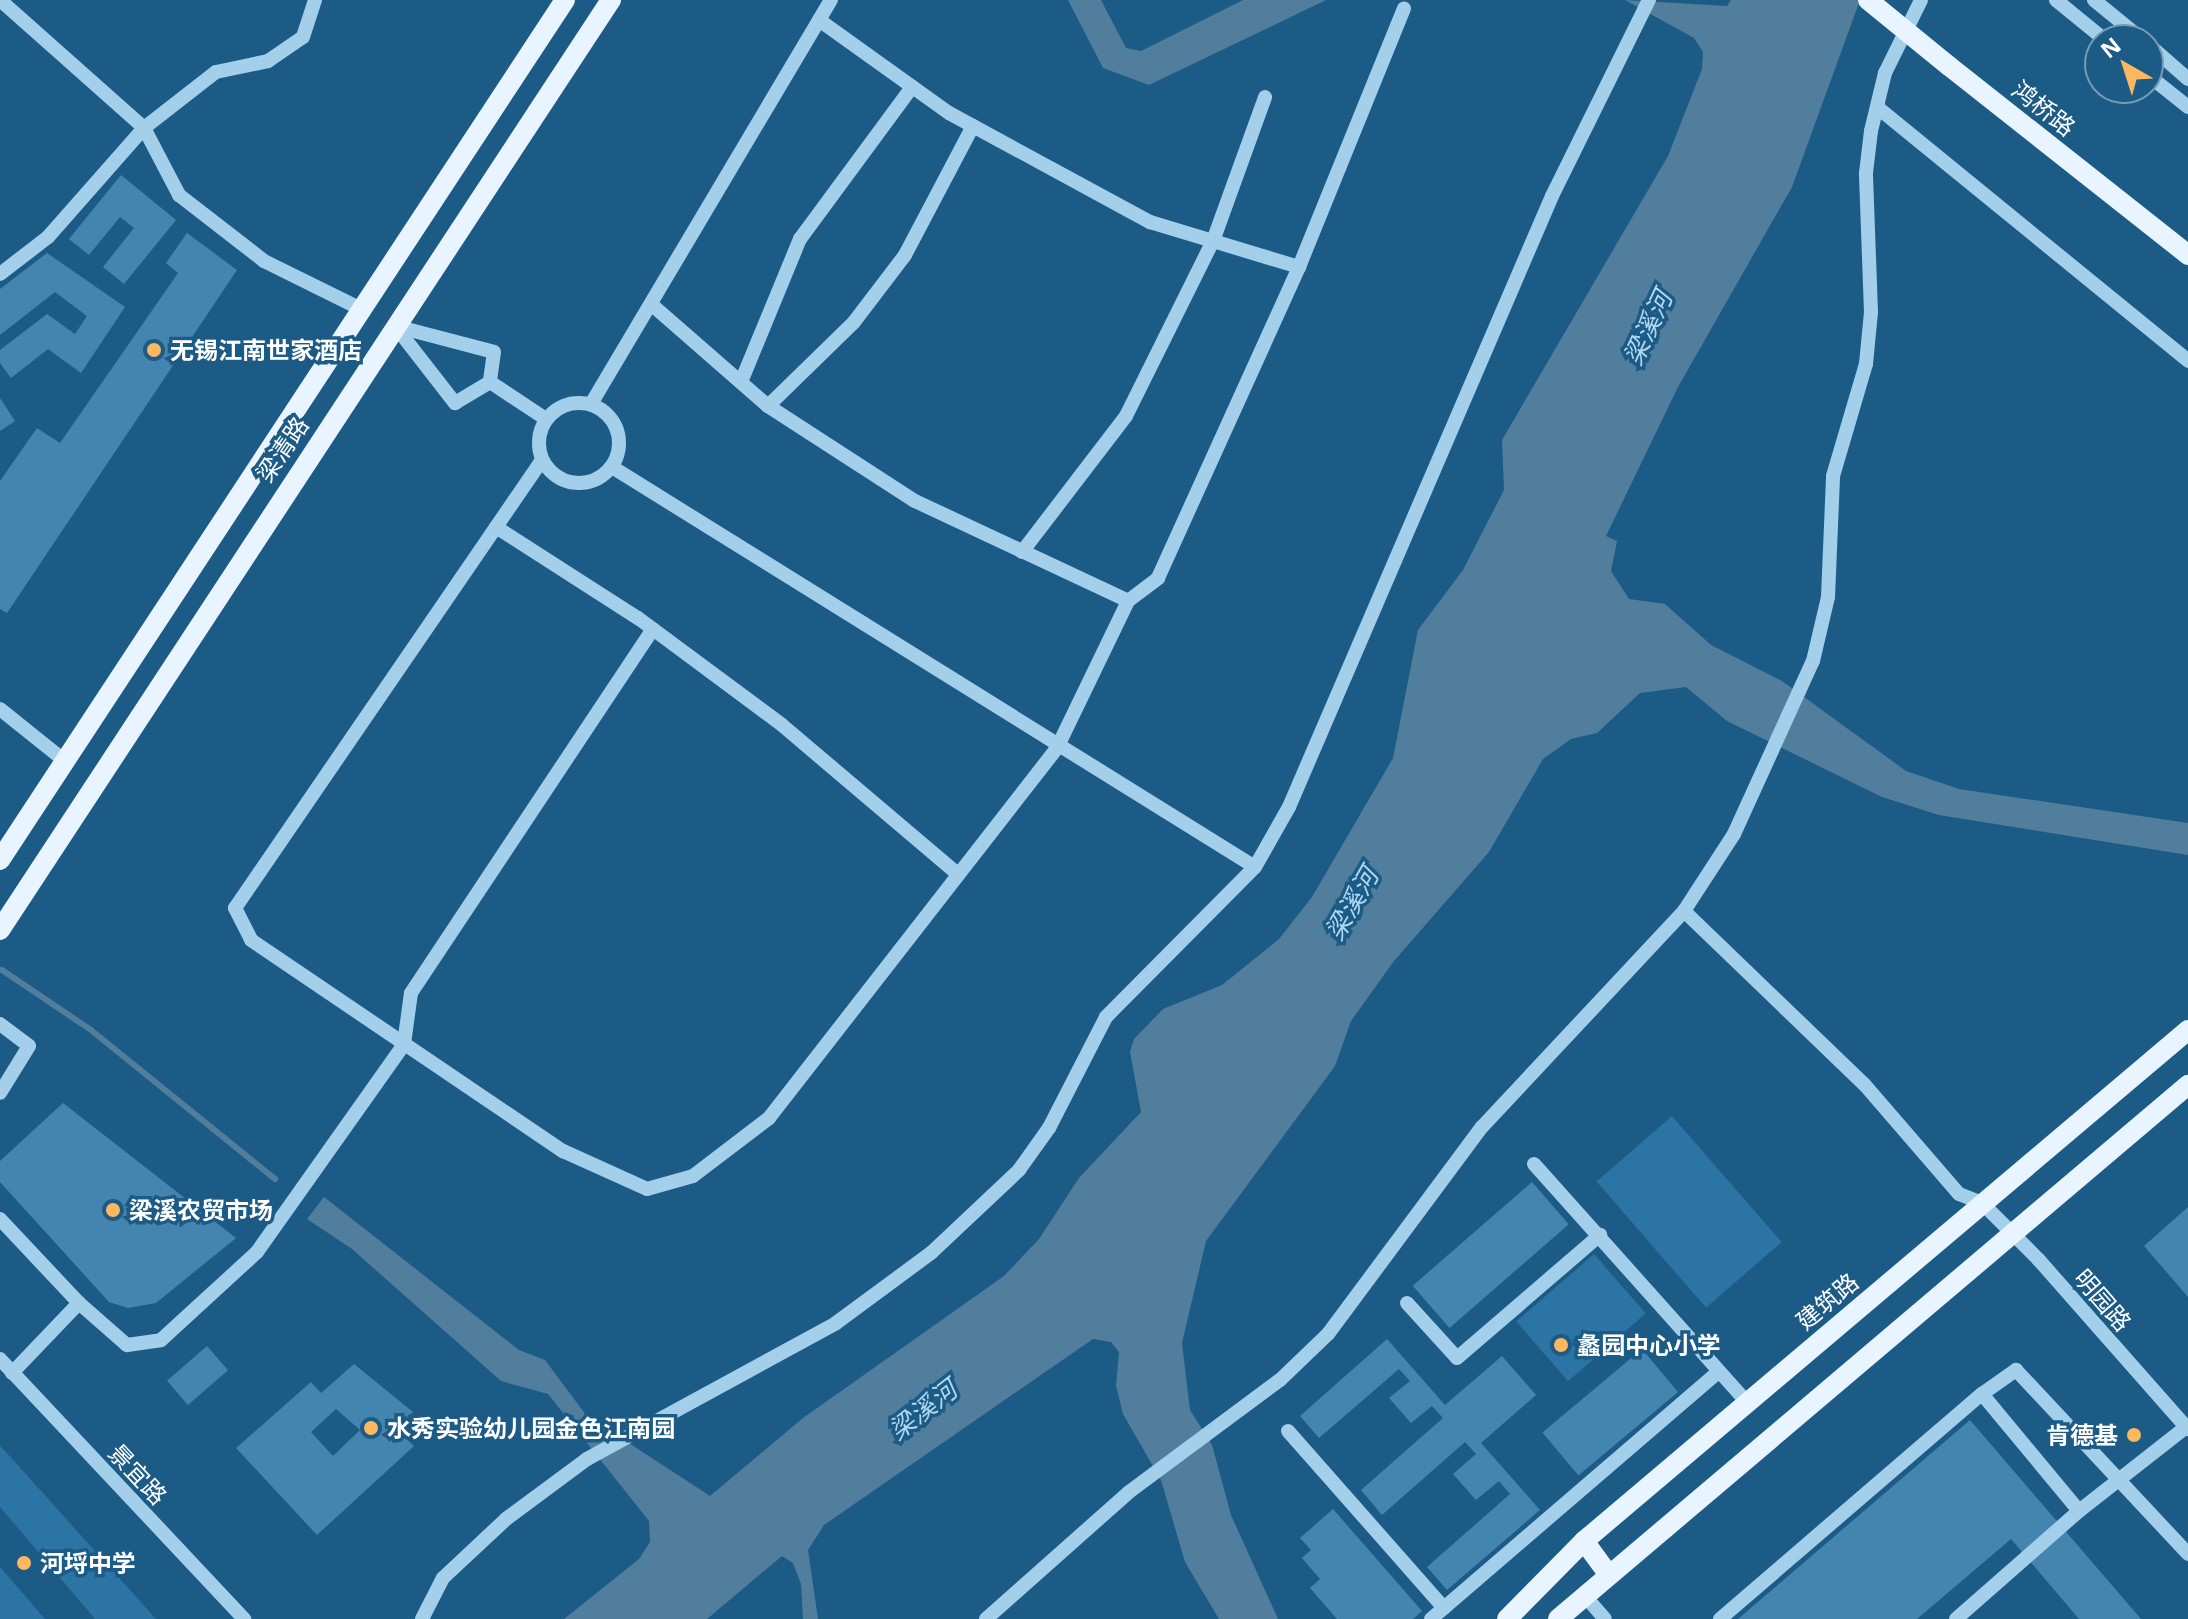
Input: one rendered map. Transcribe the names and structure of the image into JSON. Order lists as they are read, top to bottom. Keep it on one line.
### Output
{"streets":{"main road":["鸿桥路","梁清路","建筑路"],"street":["明园路","景宜路"]},"crossings":[["明园路","建筑路"]],"water":["梁溪河"],"places":["无锡江南世家酒店","梁溪农贸市场","蠡园中心小学","水秀实验幼儿园金色江南园","肯德基","河埒中学"],"north":"top left"}
